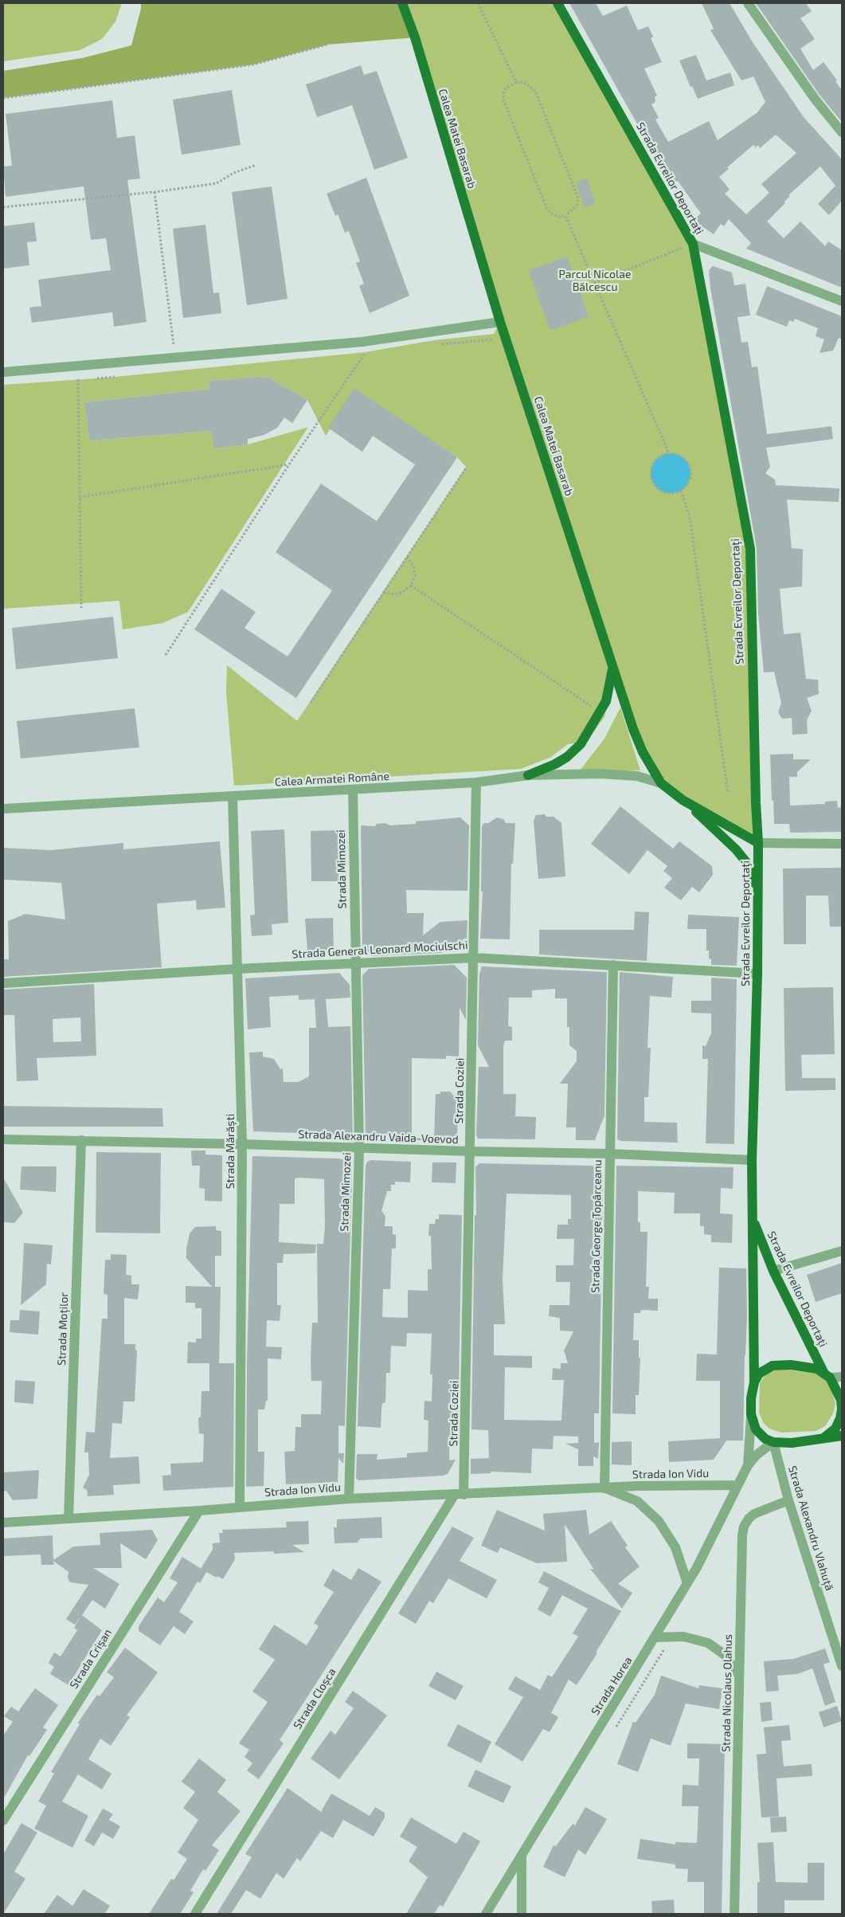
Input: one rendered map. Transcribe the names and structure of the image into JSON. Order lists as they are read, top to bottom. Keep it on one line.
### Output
{"streets":{"main road":["Calea Matei Basarab","Strada Evreilor Deportaţi"],"street":["Calea Armatei Române","Strada Mimozei","Strada General Leonard Mociulschi","Strada Coziei","Strada Alexandru Vaida-Voevod","Strada Mărăști","Strada George Topârceanu","Strada Moților","Strada Ion Vidu","Strada Alexandru Vlahuță","Strada Crișan","Strada Horea","Strada Nicolaus Olahus","Strada Cloșca"]},"crossings":[["Calea Matei Basarab","Strada Evreilor Deportaţi"],["Calea Matei Basarab","Calea Armatei Române"],["Strada Evreilor Deportaţi","Strada General Leonard Mociulschi"],["Strada Evreilor Deportaţi","Strada Alexandru Vaida-Voevod"],["Strada Evreilor Deportaţi","Strada Alexandru Vlahuță"],["Strada Evreilor Deportaţi","Strada Horea"],["Calea Armatei Române","Strada Mimozei"],["Calea Armatei Române","Strada Coziei"],["Calea Armatei Române","Strada Mărăști"],["Strada Mimozei","Strada General Leonard Mociulschi"],["Strada Mimozei","Strada Alexandru Vaida-Voevod"],["Strada Mimozei","Strada Ion Vidu"],["Strada General Leonard Mociulschi","Strada Coziei"],["Strada General Leonard Mociulschi","Strada Mărăști"],["Strada General Leonard Mociulschi","Strada George Topârceanu"],["Strada Coziei","Strada Alexandru Vaida-Voevod"],["Strada Coziei","Strada Ion Vidu"],["Strada Coziei","Strada Cloșca"],["Strada Alexandru Vaida-Voevod","Strada Mărăști"],["Strada Alexandru Vaida-Voevod","Strada George Topârceanu"],["Strada Alexandru Vaida-Voevod","Strada Moților"],["Strada Mărăști","Strada Ion Vidu"],["Strada George Topârceanu","Strada Ion Vidu"],["Strada Moților","Strada Ion Vidu"],["Strada Ion Vidu","Strada Crișan"],["Strada Ion Vidu","Strada Horea"],["Strada Ion Vidu","Strada Cloșca"],["Strada Alexandru Vlahuță","Strada Horea"],["Strada Alexandru Vlahuță","Strada Nicolaus Olahus"]],"parks":["Parcul Nicolae Bălcescu"]}
